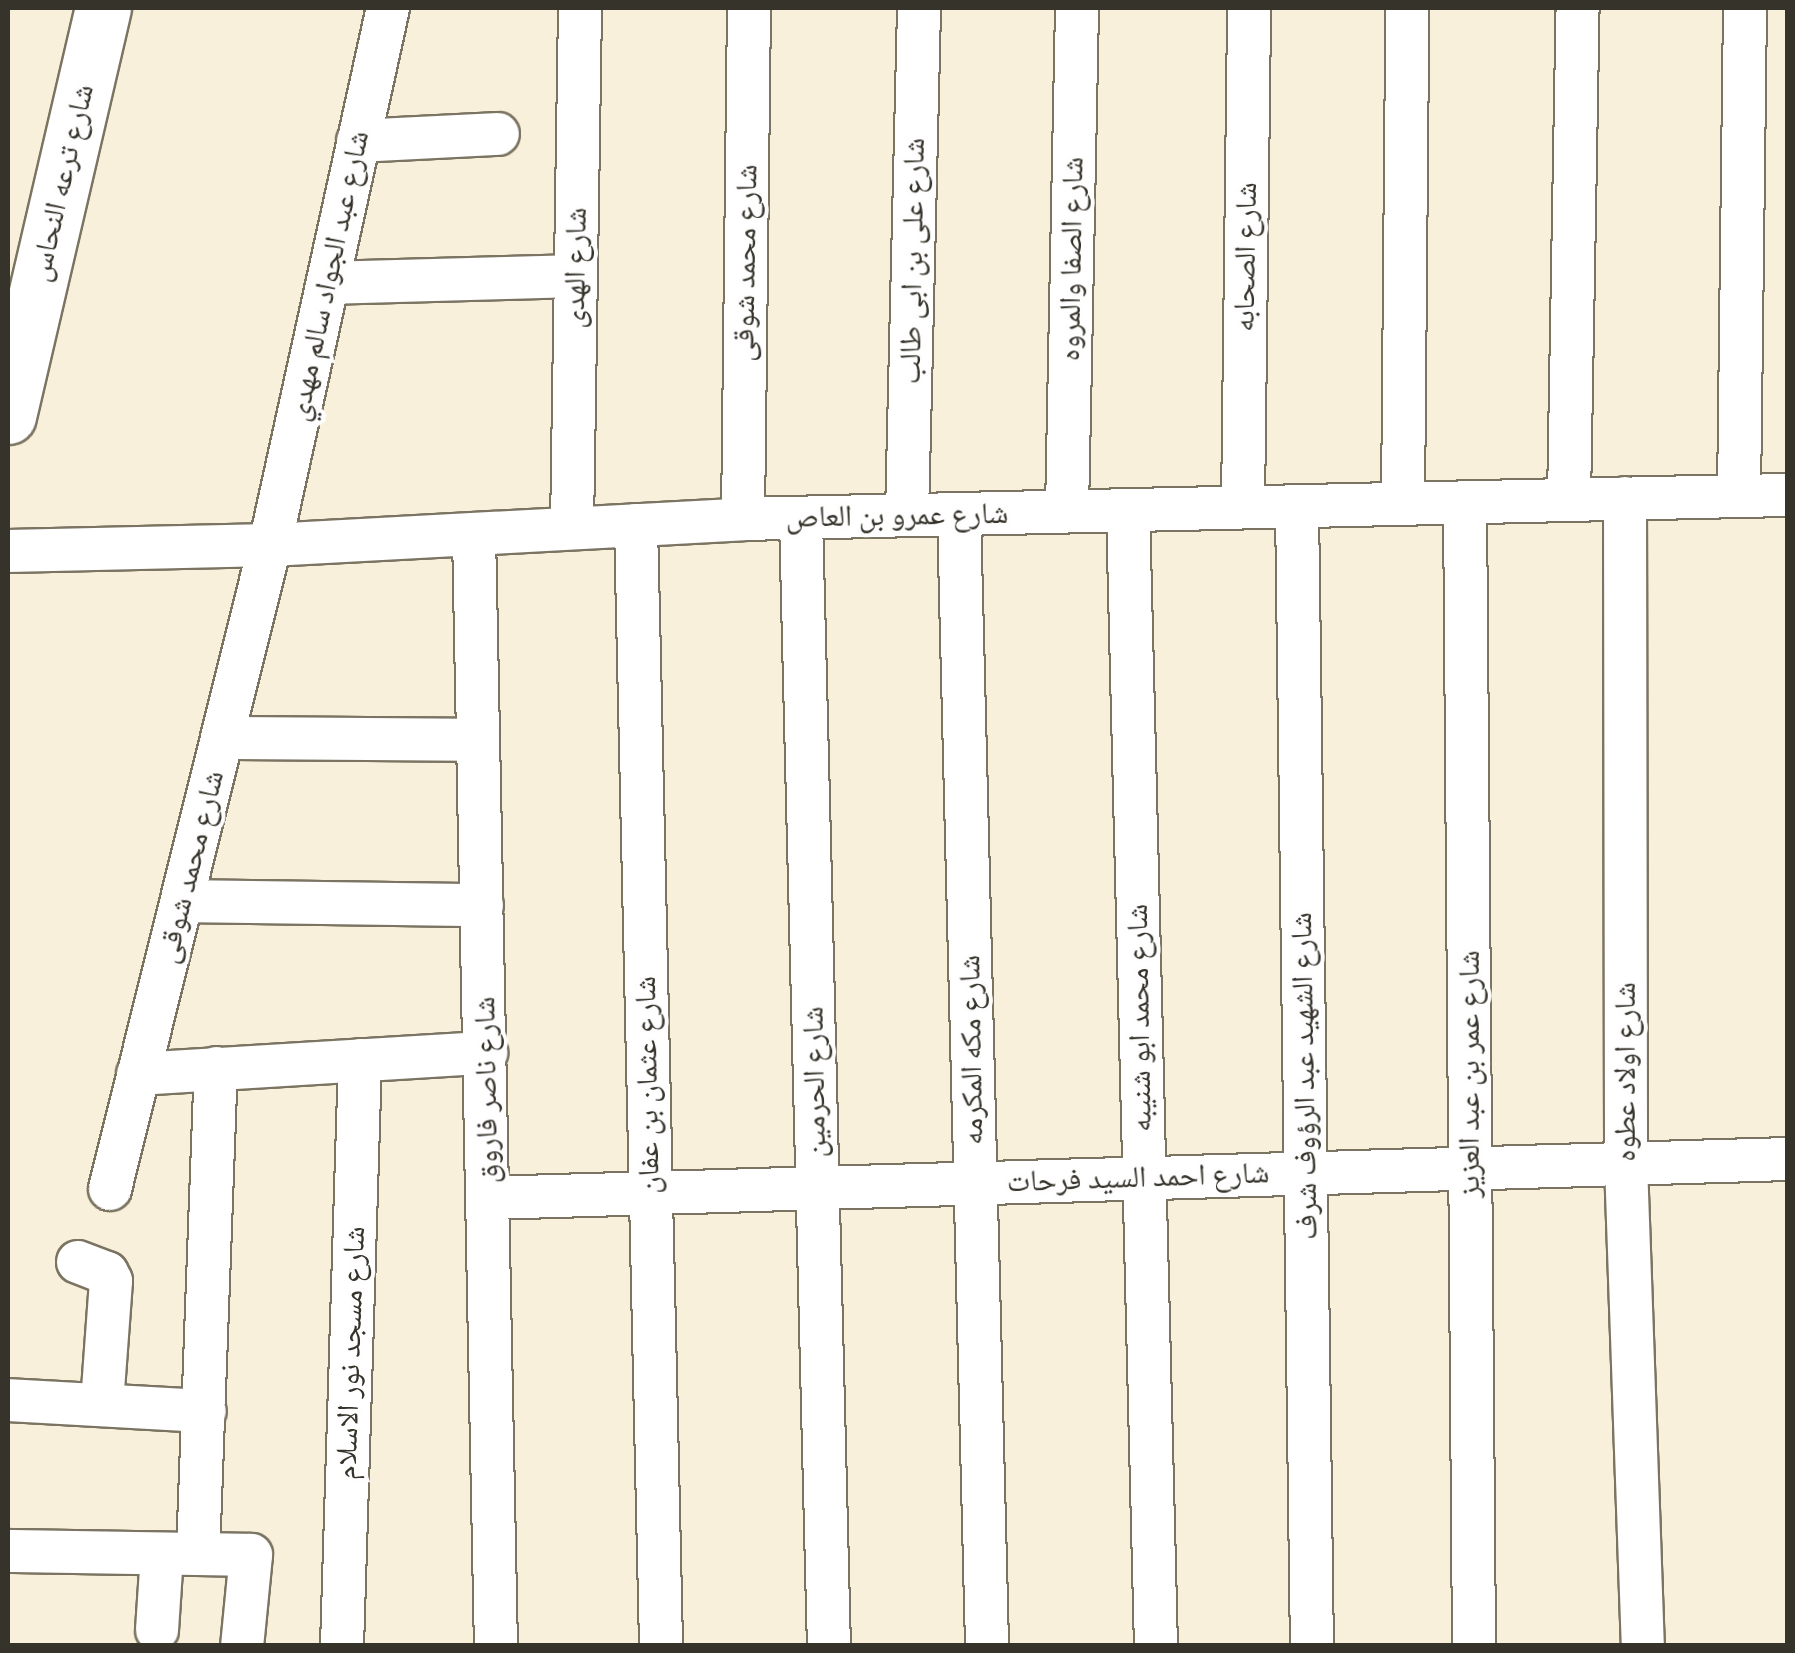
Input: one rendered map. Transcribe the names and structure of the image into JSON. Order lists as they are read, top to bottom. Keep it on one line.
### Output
{"streets":{"street":["شارع ترعه النحاس","شارع الصحابه","شارع الصفا والمروه","شارع على بن ابى طالب","شارع محمد شوقى","شارع الهدى","شارع عبد الجواد سالم مهدي","شارع عمرو بن العاص","شارع محمد ابو شنيبه","شارع مكه المكرمه","شارع اولاد عطوه","شارع عمر بن عبد العزيز","شارع الشهيد عبد الرؤوف شرف","شارع الحرمين","شارع عثمان بن عفان","شارع ناصر فاروق","شارع احمد السيد فرحات","شارع مسجد نور الاسلام"]},"crossings":[["شارع الصحابه","شارع عمرو بن العاص"],["شارع الصفا والمروه","شارع عمرو بن العاص"],["شارع على بن ابى طالب","شارع عمرو بن العاص"],["شارع محمد شوقى","شارع عبد الجواد سالم مهدي"],["شارع محمد شوقى","شارع عمرو بن العاص"],["شارع الهدى","شارع عمرو بن العاص"],["شارع عبد الجواد سالم مهدي","شارع عمرو بن العاص"],["شارع عمرو بن العاص","شارع محمد ابو شنيبه"],["شارع عمرو بن العاص","شارع مكه المكرمه"],["شارع عمرو بن العاص","شارع اولاد عطوه"],["شارع عمرو بن العاص","شارع عمر بن عبد العزيز"],["شارع عمرو بن العاص","شارع الشهيد عبد الرؤوف شرف"],["شارع عمرو بن العاص","شارع الحرمين"],["شارع عمرو بن العاص","شارع عثمان بن عفان"],["شارع عمرو بن العاص","شارع ناصر فاروق"],["شارع محمد ابو شنيبه","شارع احمد السيد فرحات"],["شارع مكه المكرمه","شارع احمد السيد فرحات"],["شارع اولاد عطوه","شارع احمد السيد فرحات"],["شارع عمر بن عبد العزيز","شارع احمد السيد فرحات"],["شارع الشهيد عبد الرؤوف شرف","شارع احمد السيد فرحات"],["شارع الحرمين","شارع احمد السيد فرحات"],["شارع عثمان بن عفان","شارع احمد السيد فرحات"],["شارع ناصر فاروق","شارع احمد السيد فرحات"]]}
